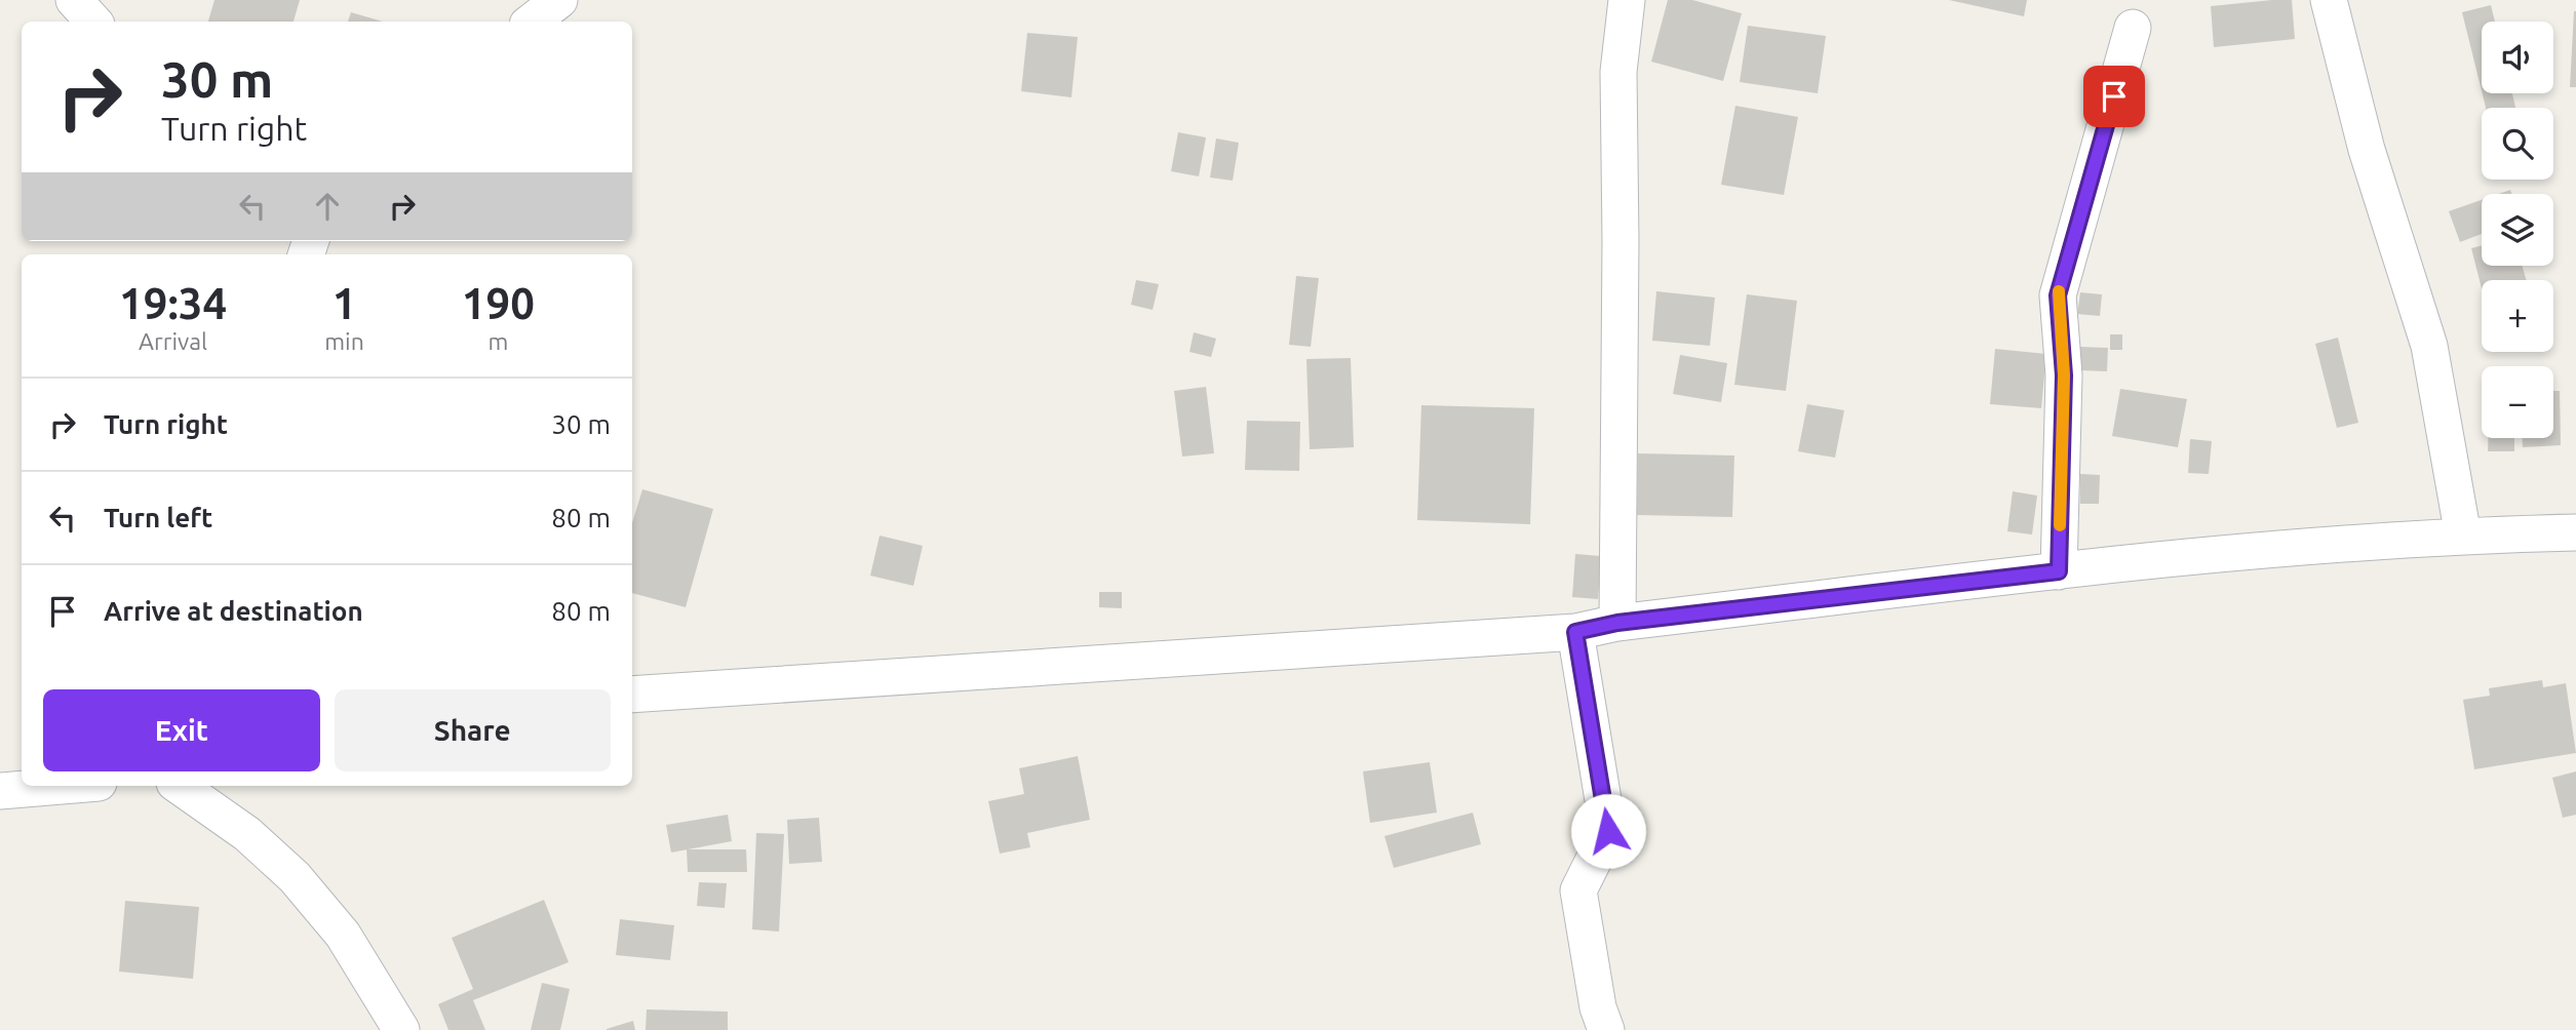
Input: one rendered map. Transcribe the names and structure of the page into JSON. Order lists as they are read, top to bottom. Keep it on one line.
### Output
{"page":{"map_buttons":["+","−"],"turn":["30 m","Turn right"],"eta":["19:34","Arrival","1","min","190","m"],"list":[{"name":"Turn right","value":"30 m"},{"name":"Turn left","value":"80 m"},{"name":"Arrive at destination","value":"80 m"}],"buttons":["Exit","Share"]}}
